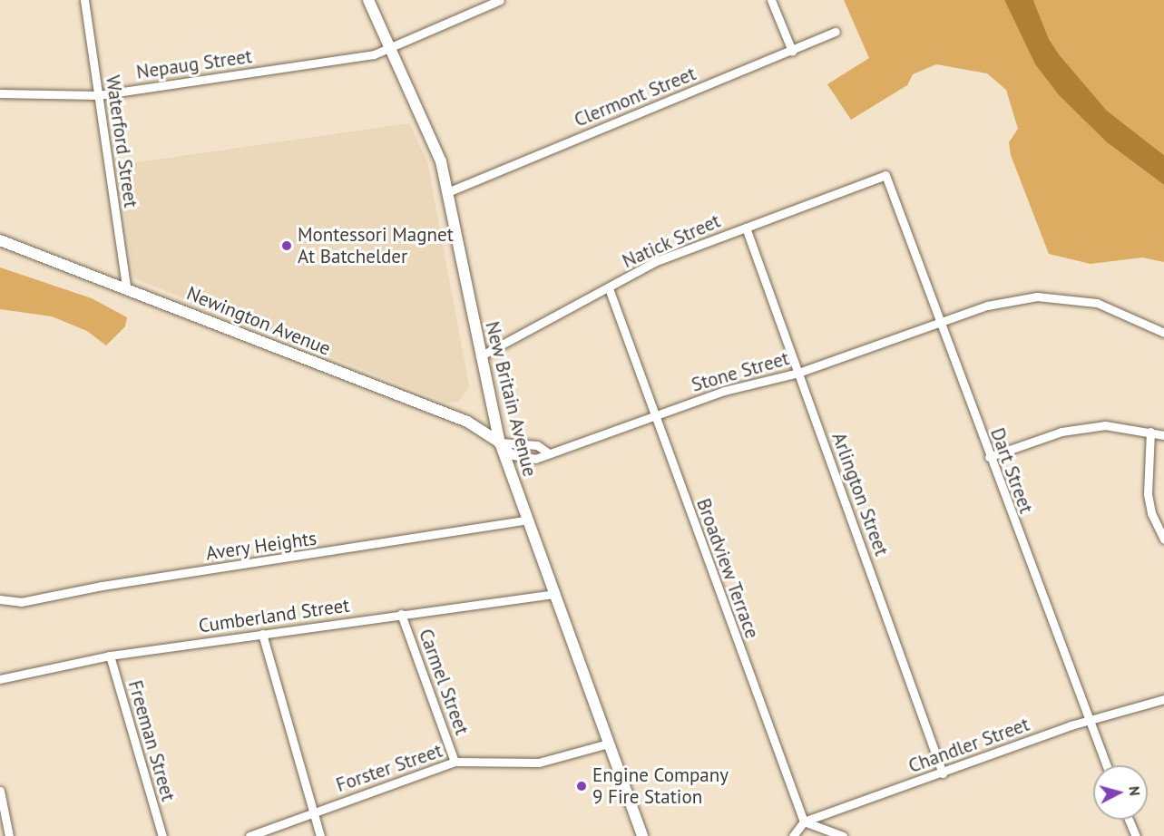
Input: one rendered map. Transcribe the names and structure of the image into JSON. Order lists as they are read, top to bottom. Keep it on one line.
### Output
{"streets":{"main road":["Newington Avenue","New Britain Avenue"],"street":["Nepaug Street","Clermont Street","Waterford Street","Natick Street","Stone Street","Dart Street","Arlington Street","Avery Heights","Broadview Terrace","Cumberland Street","Carmel Street","Freeman Street","Chandler Street","Forster Street"]},"crossings":[["Nepaug Street","Waterford Street"],["Nepaug Street","New Britain Avenue"],["Clermont Street","New Britain Avenue"],["Waterford Street","Newington Avenue"],["Natick Street","New Britain Avenue"],["Natick Street","Dart Street"],["Natick Street","Arlington Street"],["Natick Street","Broadview Terrace"],["Newington Avenue","Stone Street"],["Newington Avenue","New Britain Avenue"],["Stone Street","New Britain Avenue"],["Stone Street","Dart Street"],["Stone Street","Arlington Street"],["Stone Street","Broadview Terrace"],["New Britain Avenue","Avery Heights"],["New Britain Avenue","Cumberland Street"],["New Britain Avenue","Forster Street"],["Dart Street","Chandler Street"],["Arlington Street","Chandler Street"],["Broadview Terrace","Chandler Street"],["Cumberland Street","Carmel Street"],["Cumberland Street","Freeman Street"],["Carmel Street","Forster Street"]],"places":["Montessori Magnet At Batchelder","Engine Company 9 Fire Station"],"north":"right"}
